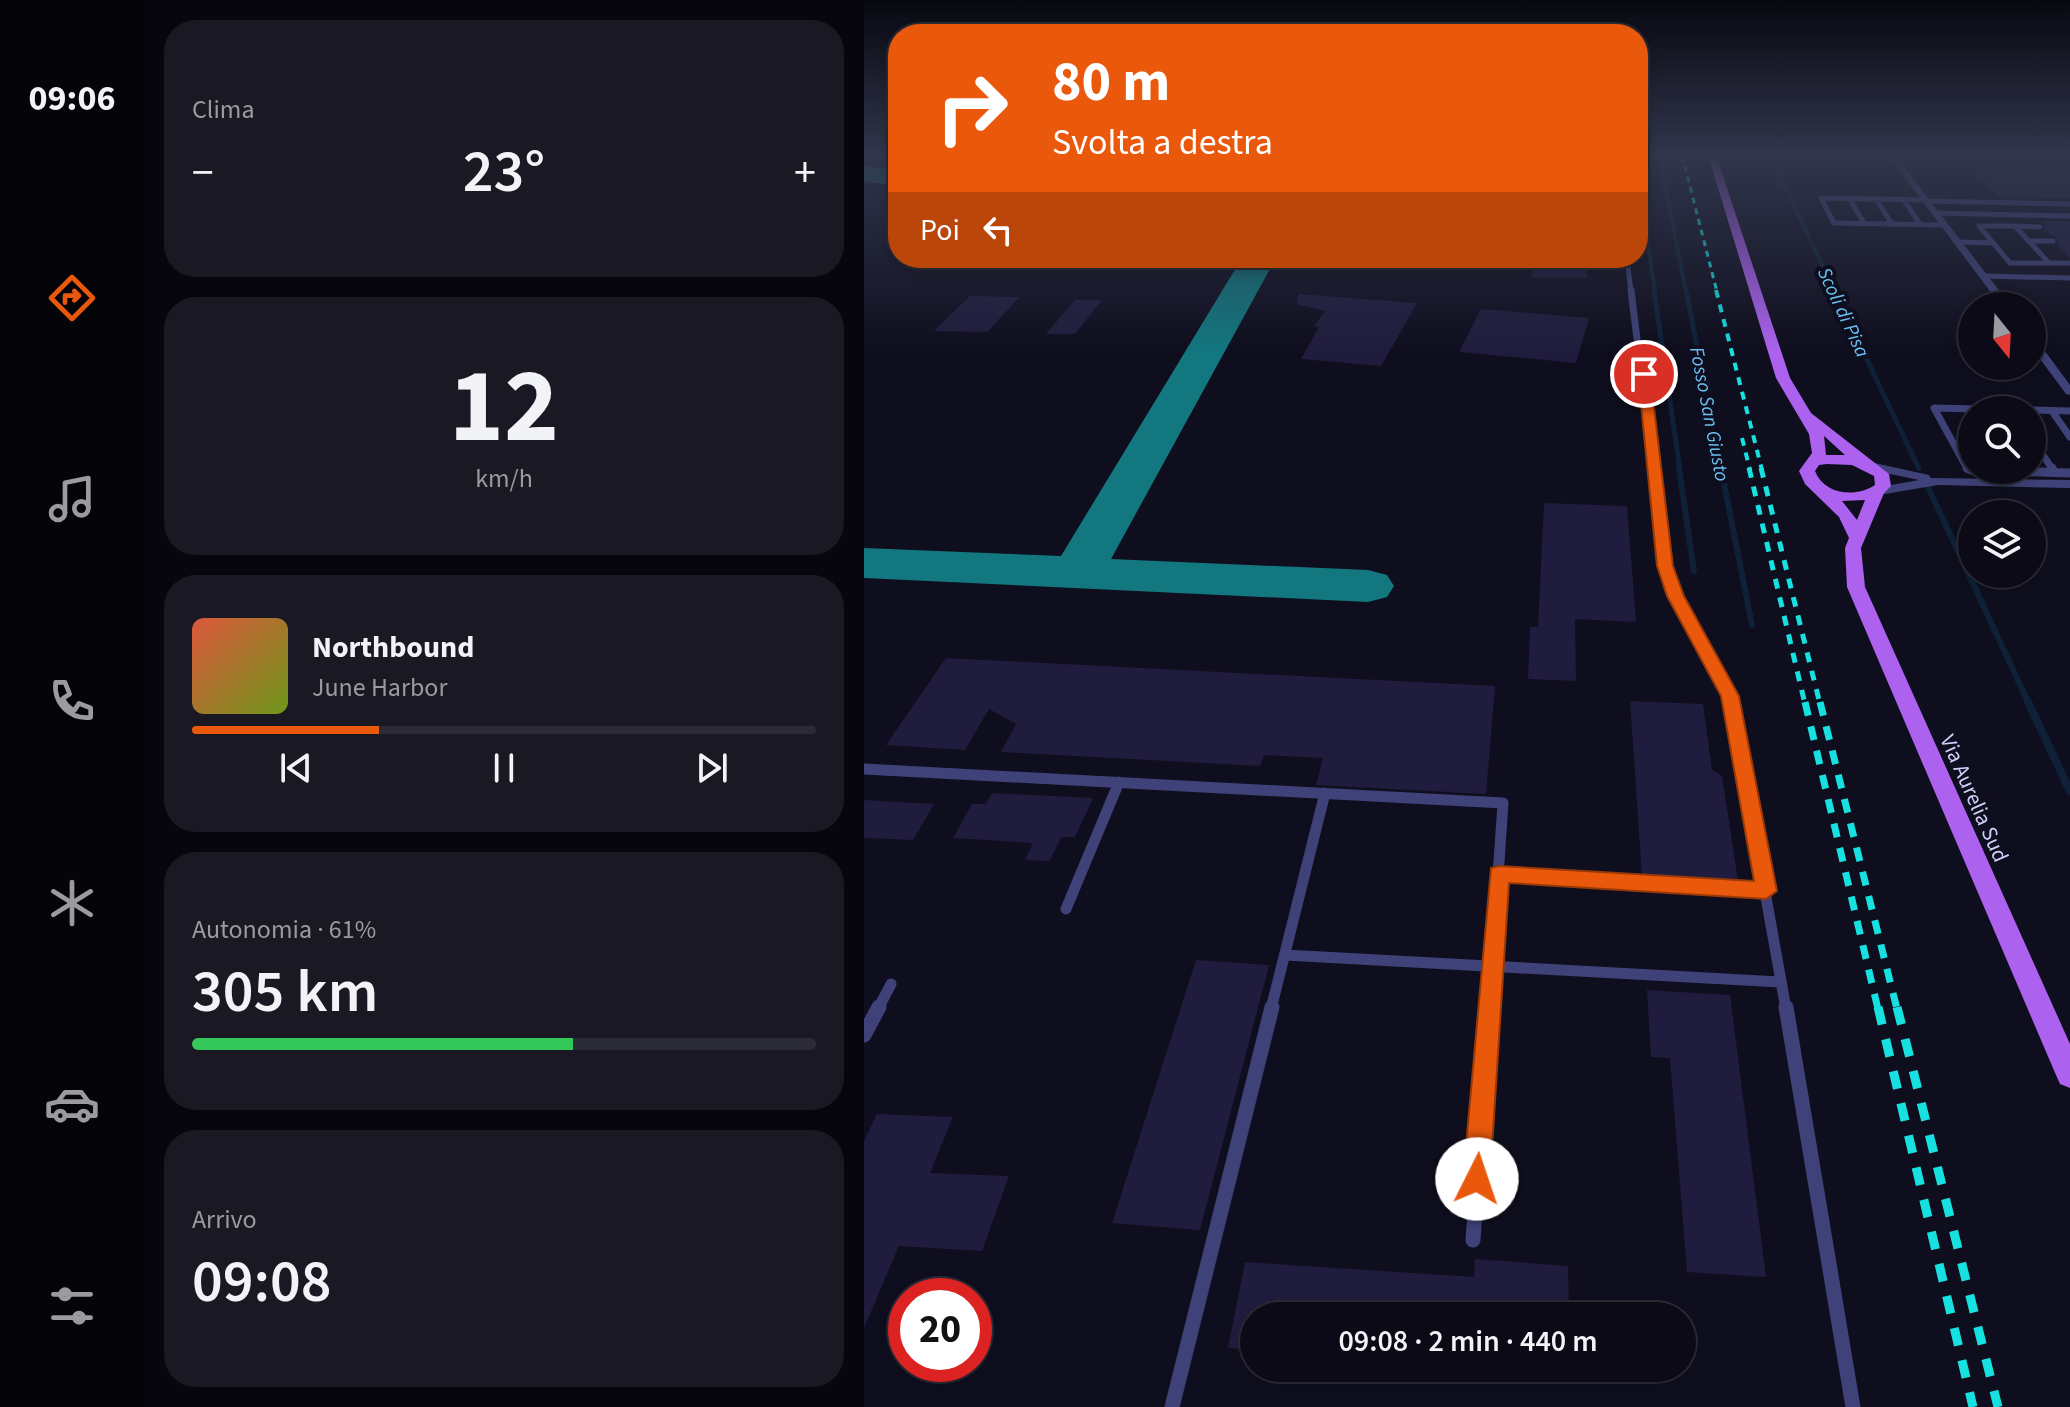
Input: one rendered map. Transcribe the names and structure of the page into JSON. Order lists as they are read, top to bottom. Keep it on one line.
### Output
{"streets":{"main road":["Via Aurelia Sud"]},"water":["Scoli di Pisa","Fosso San Giusto"],"north":"bottom","page":{"tabs":"09:06","tile":["Clima",["12","km/h"],["Autonomia · 61%","305 km"],["Arrivo","09:08"]],"turn":["80 m","Svolta a destra"],"heat":["−","23°","+"],"then":"Poi","song":["Northbound","June Harbor"],"limit":"20","trip":"09:08 · 2 min · 440 m"}}
